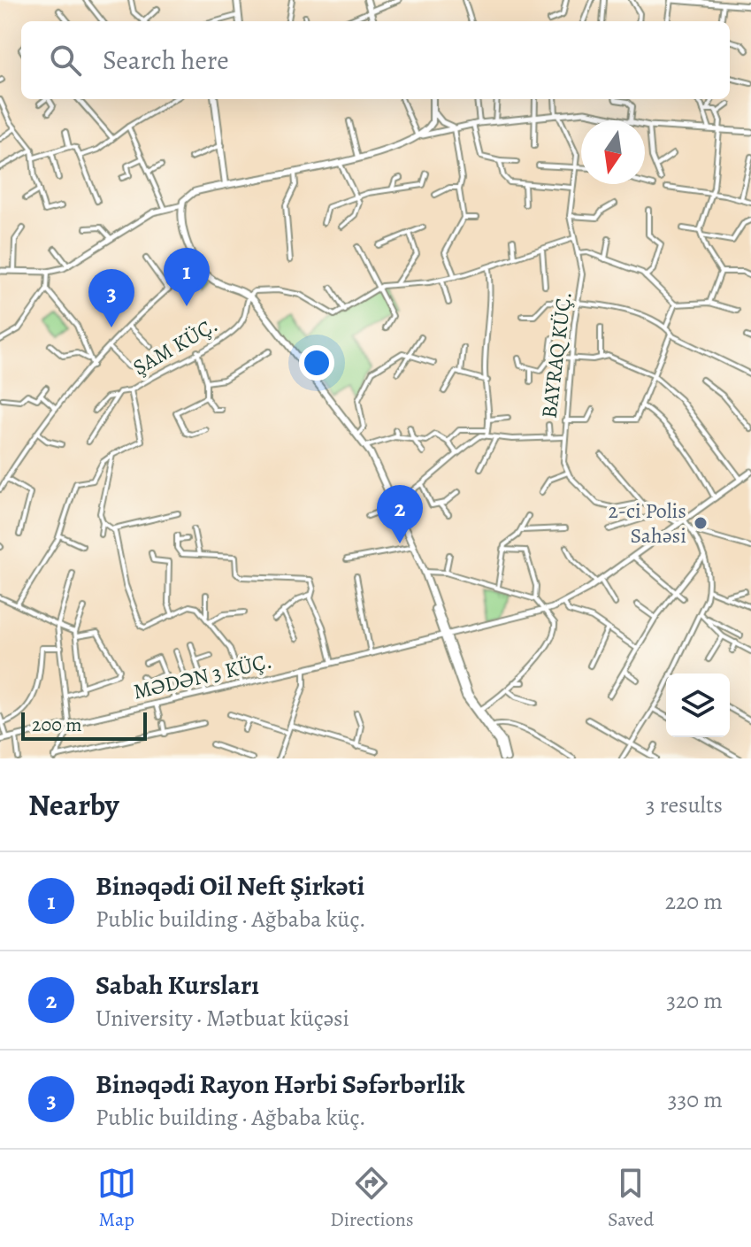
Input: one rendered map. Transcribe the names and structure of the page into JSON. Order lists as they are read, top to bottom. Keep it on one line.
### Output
{"streets":{"main road":["MƏDƏN 3 KÜÇ."],"street":["ŞAM KÜÇ.","BAYRAQ KÜÇ."]},"places":["2-ci Polis Sahəsi"],"scale_bar":"200 m","north":"bottom","page":{"search":"Search here","pins":["1","3","2"],"scale":"200 m","heading":["Nearby","3 results"],"list":[{"mark":"1","name":"Binəqədi Oil Neft Şirkəti","note":"Public building · Ağbaba küç.","value":"220 m"},{"mark":"2","name":"Sabah Kursları","note":"University · Mətbuat küçəsi","value":"320 m"},{"mark":"3","name":"Binəqədi Rayon Hərbi Səfərbərlik","note":"Public building · Ağbaba küç.","value":"330 m"}],"nav":["Map","Directions","Saved"]}}
